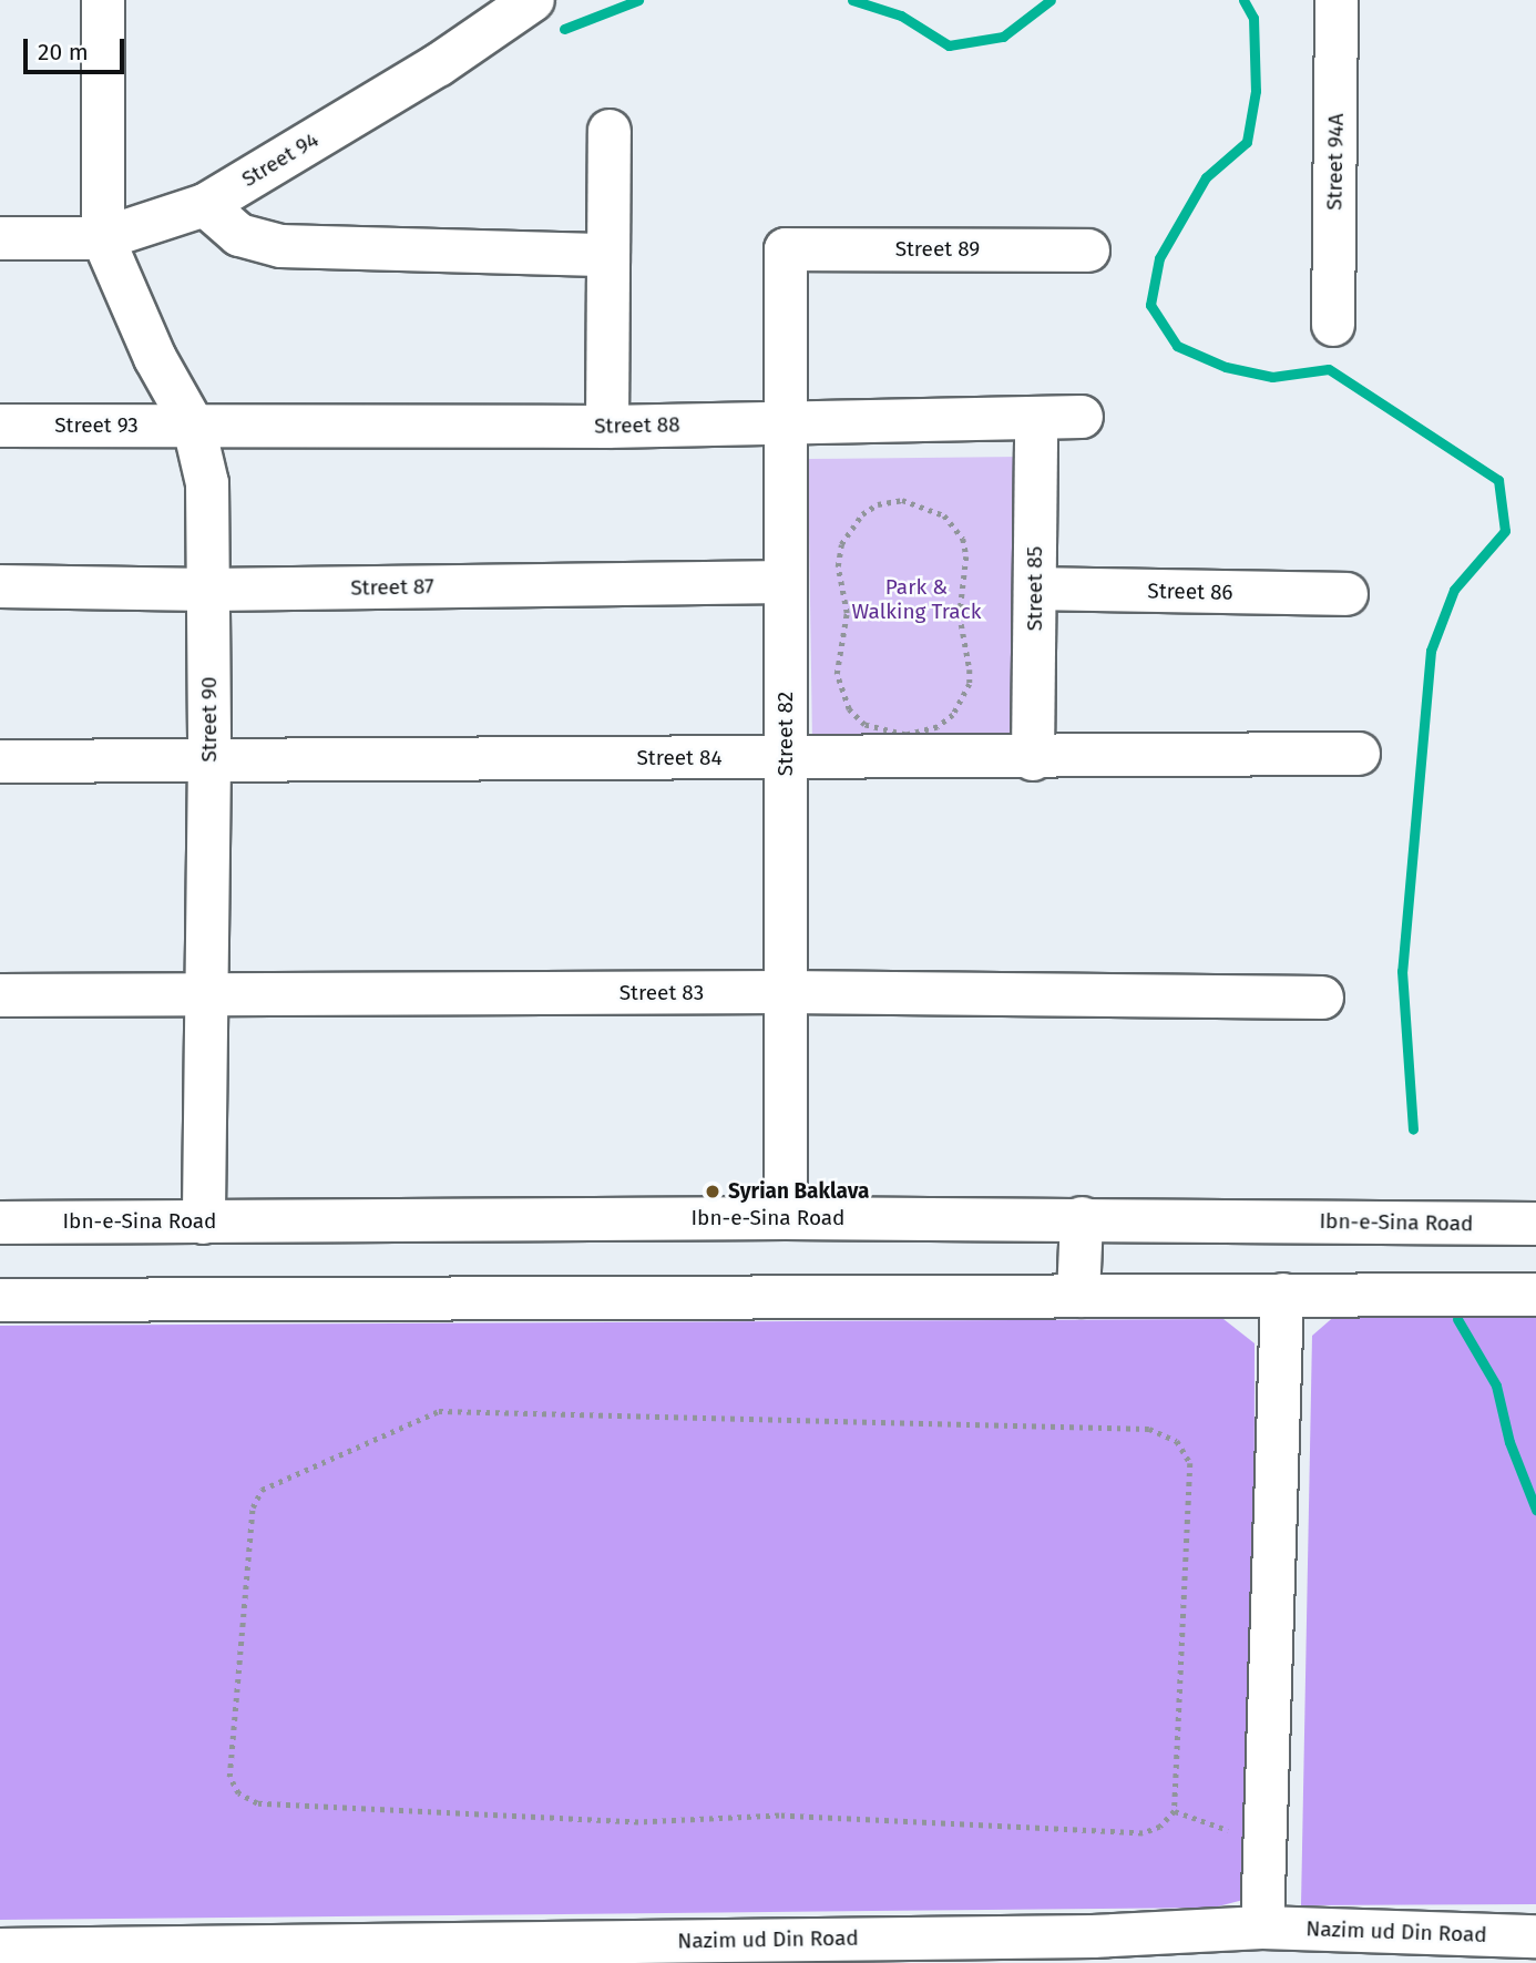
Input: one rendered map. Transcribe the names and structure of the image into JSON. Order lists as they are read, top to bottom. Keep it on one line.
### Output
{"streets":{"street":["Street 94","Street 94A","Street 89","Street 93","Street 88","Street 87","Street 85","Street 86","Street 90","Street 82","Street 84","Street 83","Ibn-e-Sina Road","Nazim ud Din Road"]},"crossings":[["Street 94","Street 90"],["Street 89","Street 82"],["Street 93","Street 88"],["Street 93","Street 90"],["Street 88","Street 85"],["Street 88","Street 90"],["Street 88","Street 82"],["Street 87","Street 90"],["Street 87","Street 82"],["Street 85","Street 86"],["Street 85","Street 84"],["Street 90","Street 84"],["Street 90","Street 83"],["Street 90","Ibn-e-Sina Road"],["Street 82","Street 84"],["Street 82","Street 83"],["Street 82","Ibn-e-Sina Road"]],"parks":["Park & Walking Track"],"places":["Syrian Baklava"],"scale_bar":"20 m"}
